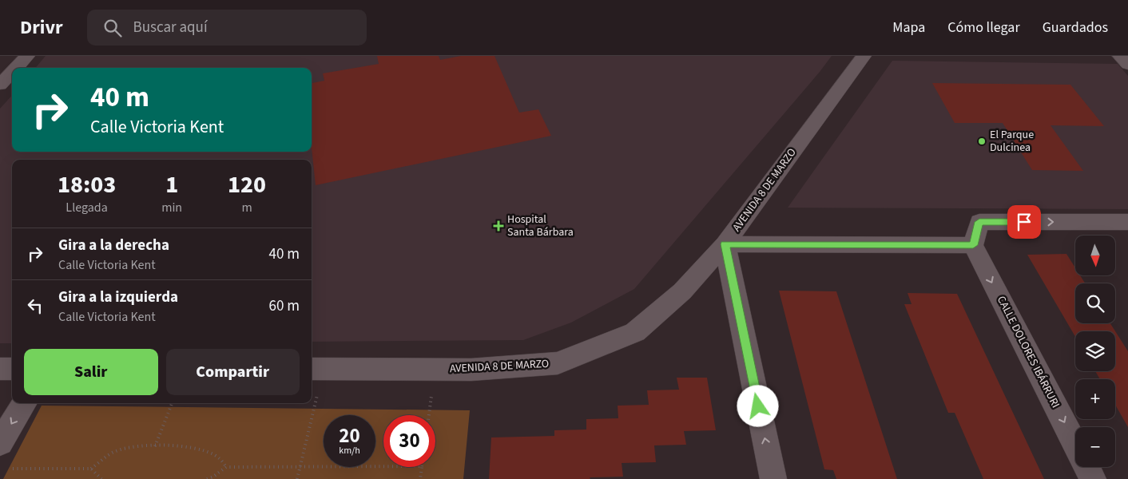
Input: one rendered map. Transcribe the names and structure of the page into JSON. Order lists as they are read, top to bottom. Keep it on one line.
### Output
{"streets":{"street":["AVENIDA 8 DE MARZO","CALLE DOLORES IBÁRRURI"]},"one_way":["CALLE DOLORES IBÁRRURI"],"places":{"other":["El Parque Dulcinea"],"health":["Hospital Santa Bárbara"]},"north":"bottom","page":{"header":"Drivr","search":"Buscar aquí","nav":["Mapa","Cómo llegar","Guardados"],"turn":["40 m","Calle Victoria Kent"],"eta":["18:03","Llegada","1","min","120","m"],"list":[{"name":"Gira a la derecha","note":"Calle Victoria Kent","value":"40 m"},{"name":"Gira a la izquierda","note":"Calle Victoria Kent","value":"60 m"}],"map_buttons":["+","−"],"buttons":["Salir","Compartir"],"speed":"20 km/h","limit":"30"}}
